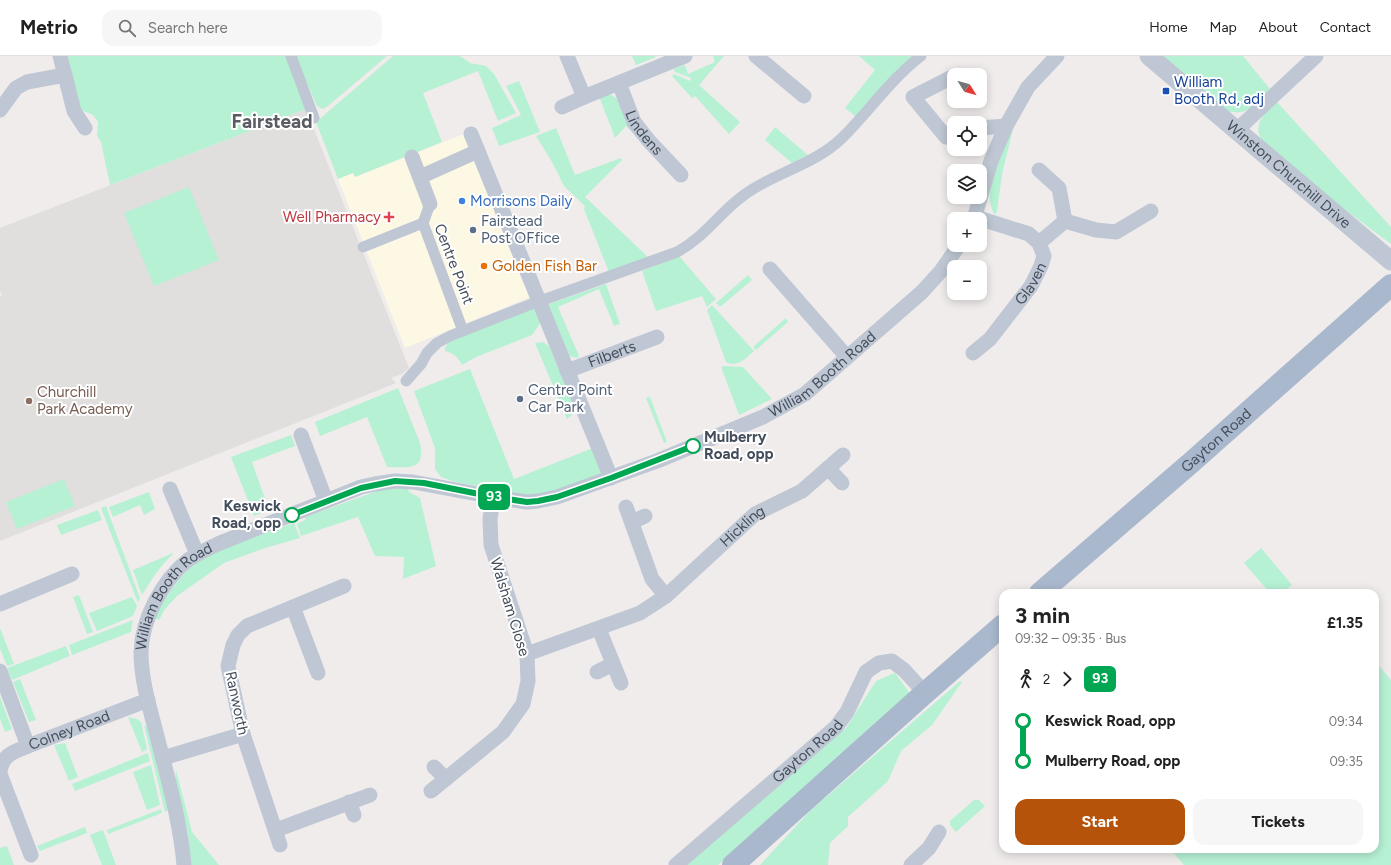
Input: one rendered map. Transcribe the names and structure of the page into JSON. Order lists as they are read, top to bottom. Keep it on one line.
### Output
{"streets":{"main road":["Gayton Road"],"street":["Lindens","Winston Churchill Drive","Centre Point","Glaven","Filberts","William Booth Road","Hickling","Walsham Close","Ranworth","Colney Road"]},"crossings":[["William Booth Road","Walsham Close"],["William Booth Road","Colney Road"],["Hickling","Walsham Close"]],"districts":["Fairstead"],"places":{"transit":["William Booth Rd, adj"],"other":["Morrisons Daily","Fairstead Post OFfice","Golden Fish Bar","Centre Point Car Park","Churchill Park Academy","Mulberry Road, opp","Keswick Road, opp"],"health":["Well Pharmacy"]},"lines":["bus line 93"],"north":"bottom right","page":{"header":"Metrio","search":"Search here","nav":["Home","Map","About","Contact"],"on_map":"93","map_buttons":["+","−"],"heading":["3 min","09:32 – 09:35 · Bus","£1.35"],"legs":["2","93"],"list":[{"name":"Keswick Road, opp","value":"09:34"},{"name":"Mulberry Road, opp","value":"09:35"}],"buttons":["Start","Tickets"]}}
